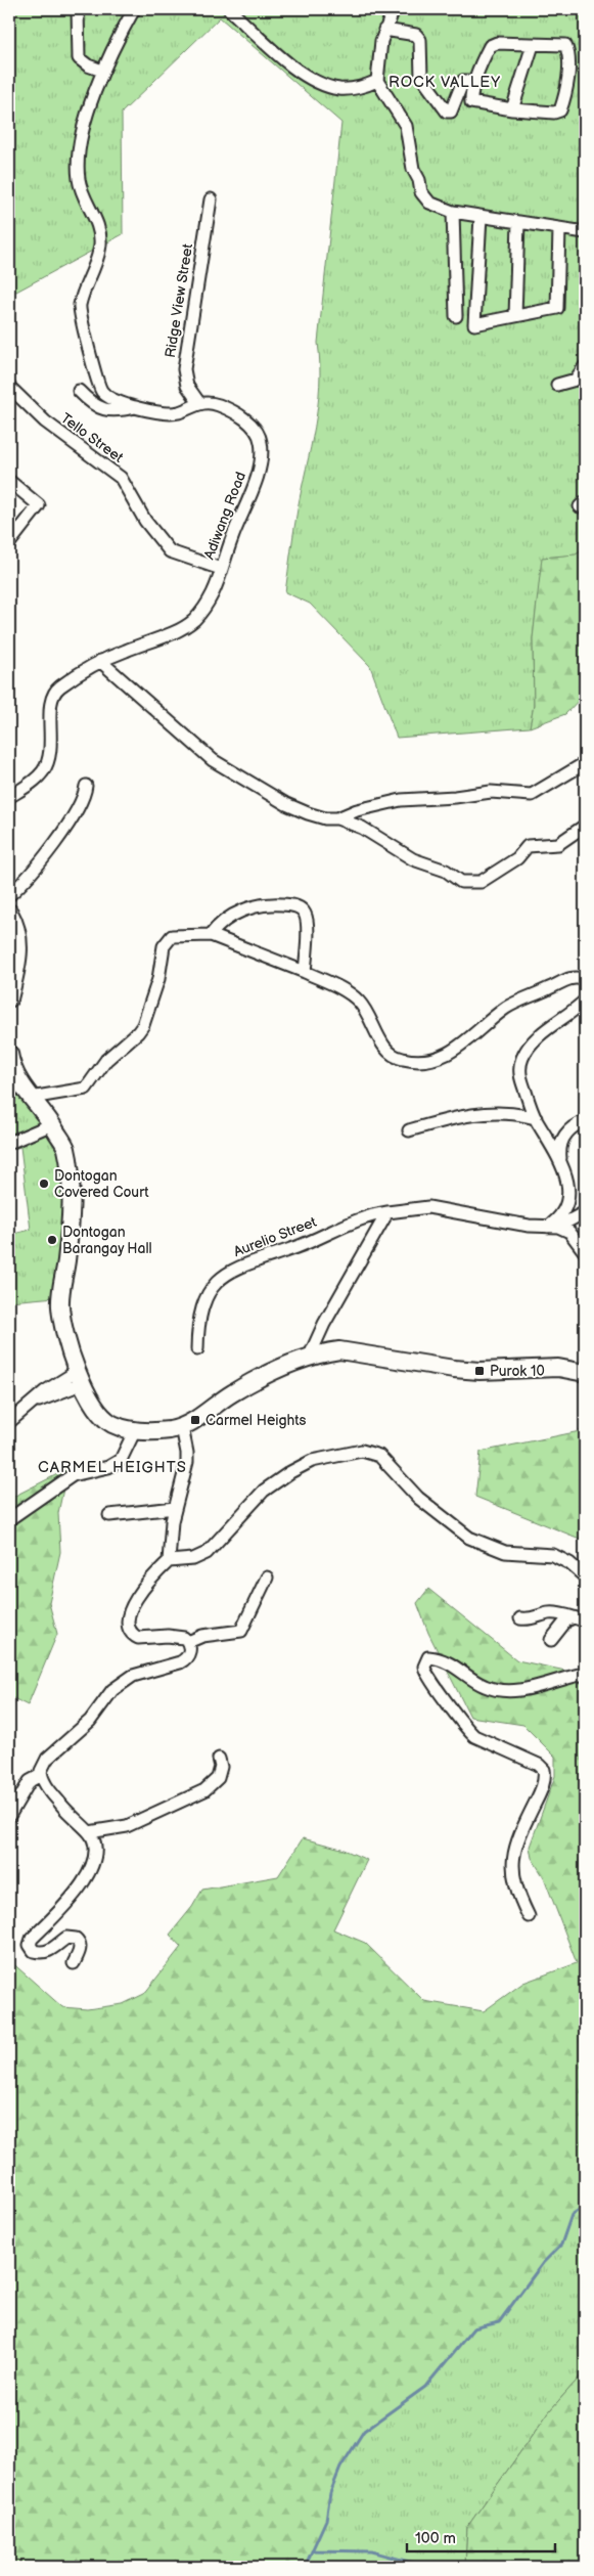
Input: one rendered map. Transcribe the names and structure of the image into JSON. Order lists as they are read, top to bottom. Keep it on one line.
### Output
{"streets":{"street":["Ridge View Street","Tello Street","Adiwang Road","Aurelio Street"]},"crossings":[["Ridge View Street","Adiwang Road"],["Tello Street","Adiwang Road"]],"districts":["ROCK VALLEY","CARMEL HEIGHTS"],"places":{"other":["Dontogan Covered Court","Dontogan Barangay Hall"],"transit":["Purok 10","Carmel Heights"]},"scale_bar":"100 m"}
